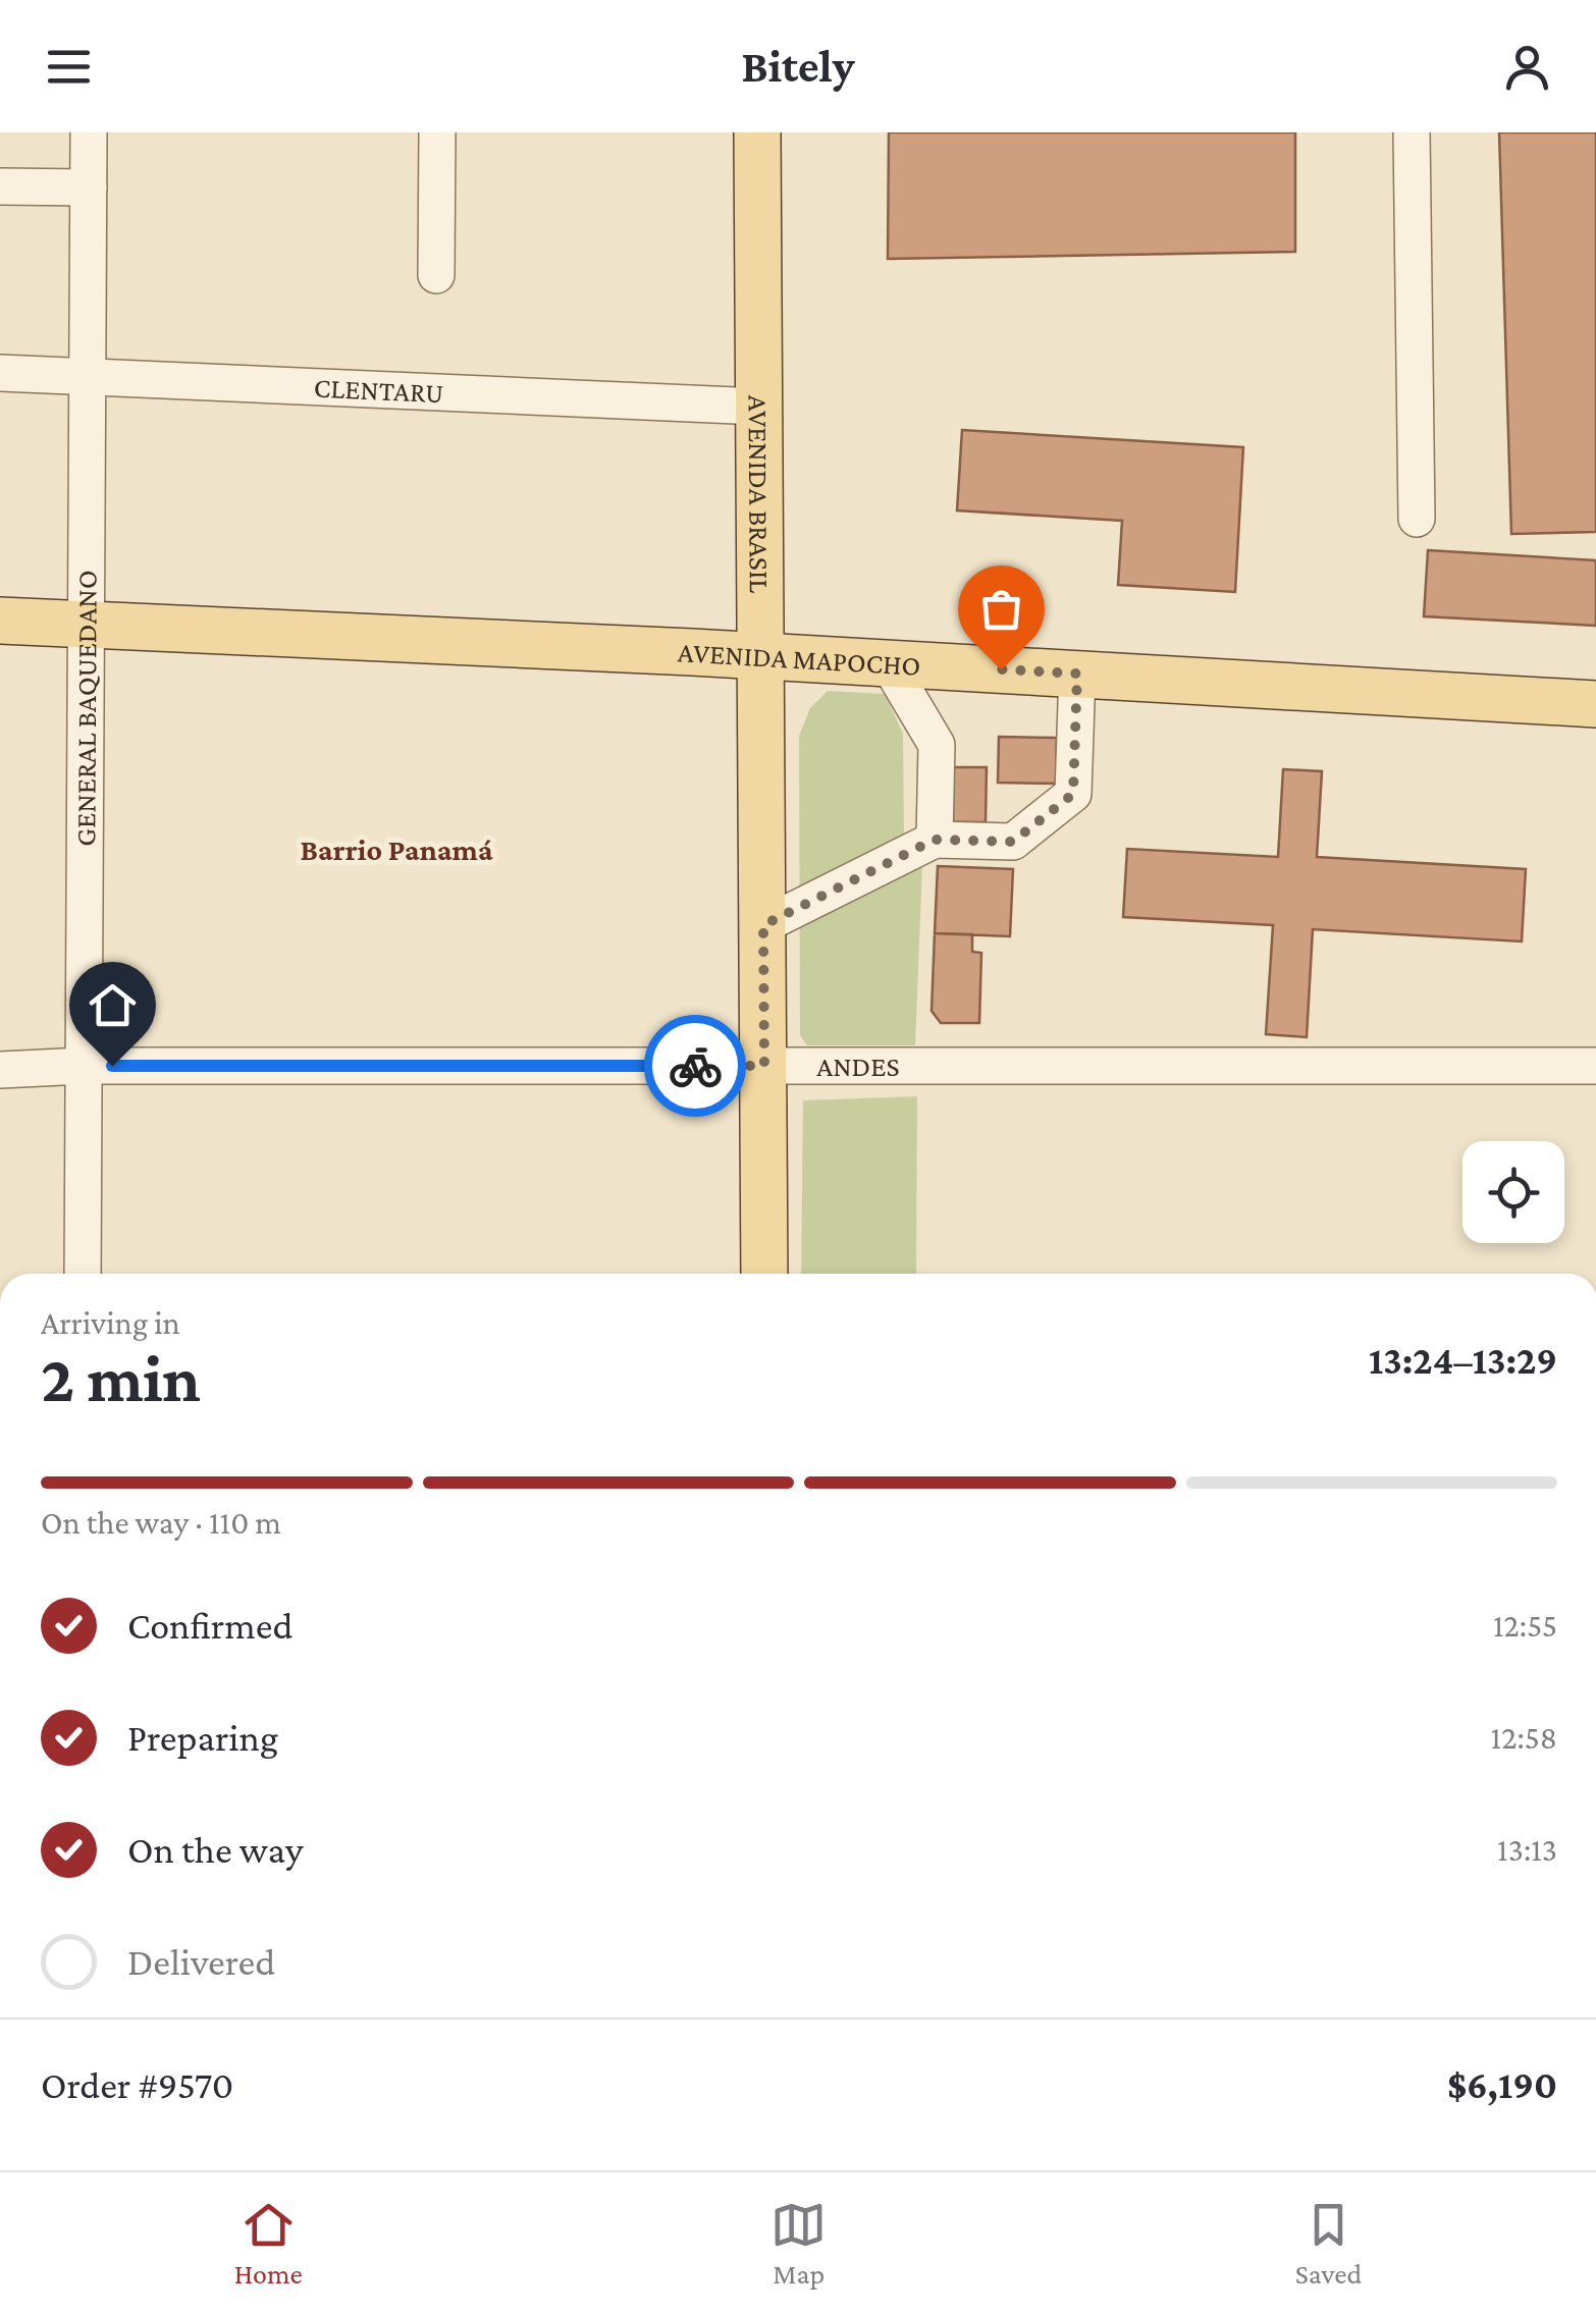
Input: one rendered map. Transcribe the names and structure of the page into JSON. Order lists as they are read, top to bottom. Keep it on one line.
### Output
{"streets":{"main road":["AVENIDA BRASIL","AVENIDA MAPOCHO"],"street":["CLENTARU","GENERAL BAQUEDANO","ANDES"]},"crossings":[["CLENTARU","AVENIDA BRASIL"],["CLENTARU","GENERAL BAQUEDANO"],["AVENIDA BRASIL","AVENIDA MAPOCHO"],["AVENIDA BRASIL","ANDES"],["AVENIDA MAPOCHO","GENERAL BAQUEDANO"],["GENERAL BAQUEDANO","ANDES"]],"districts":["Barrio Panamá"],"page":{"header":"Bitely","heading":["2 min","Arriving in","13:24–13:29"],"panel":["Order #9570","$6,190"],"bar":"On the way · 110 m","list":[["Confirmed","12:55"],["Preparing","12:58"],["On the way","13:13"],"Delivered"],"tabs":["Home","Map","Saved"]}}
